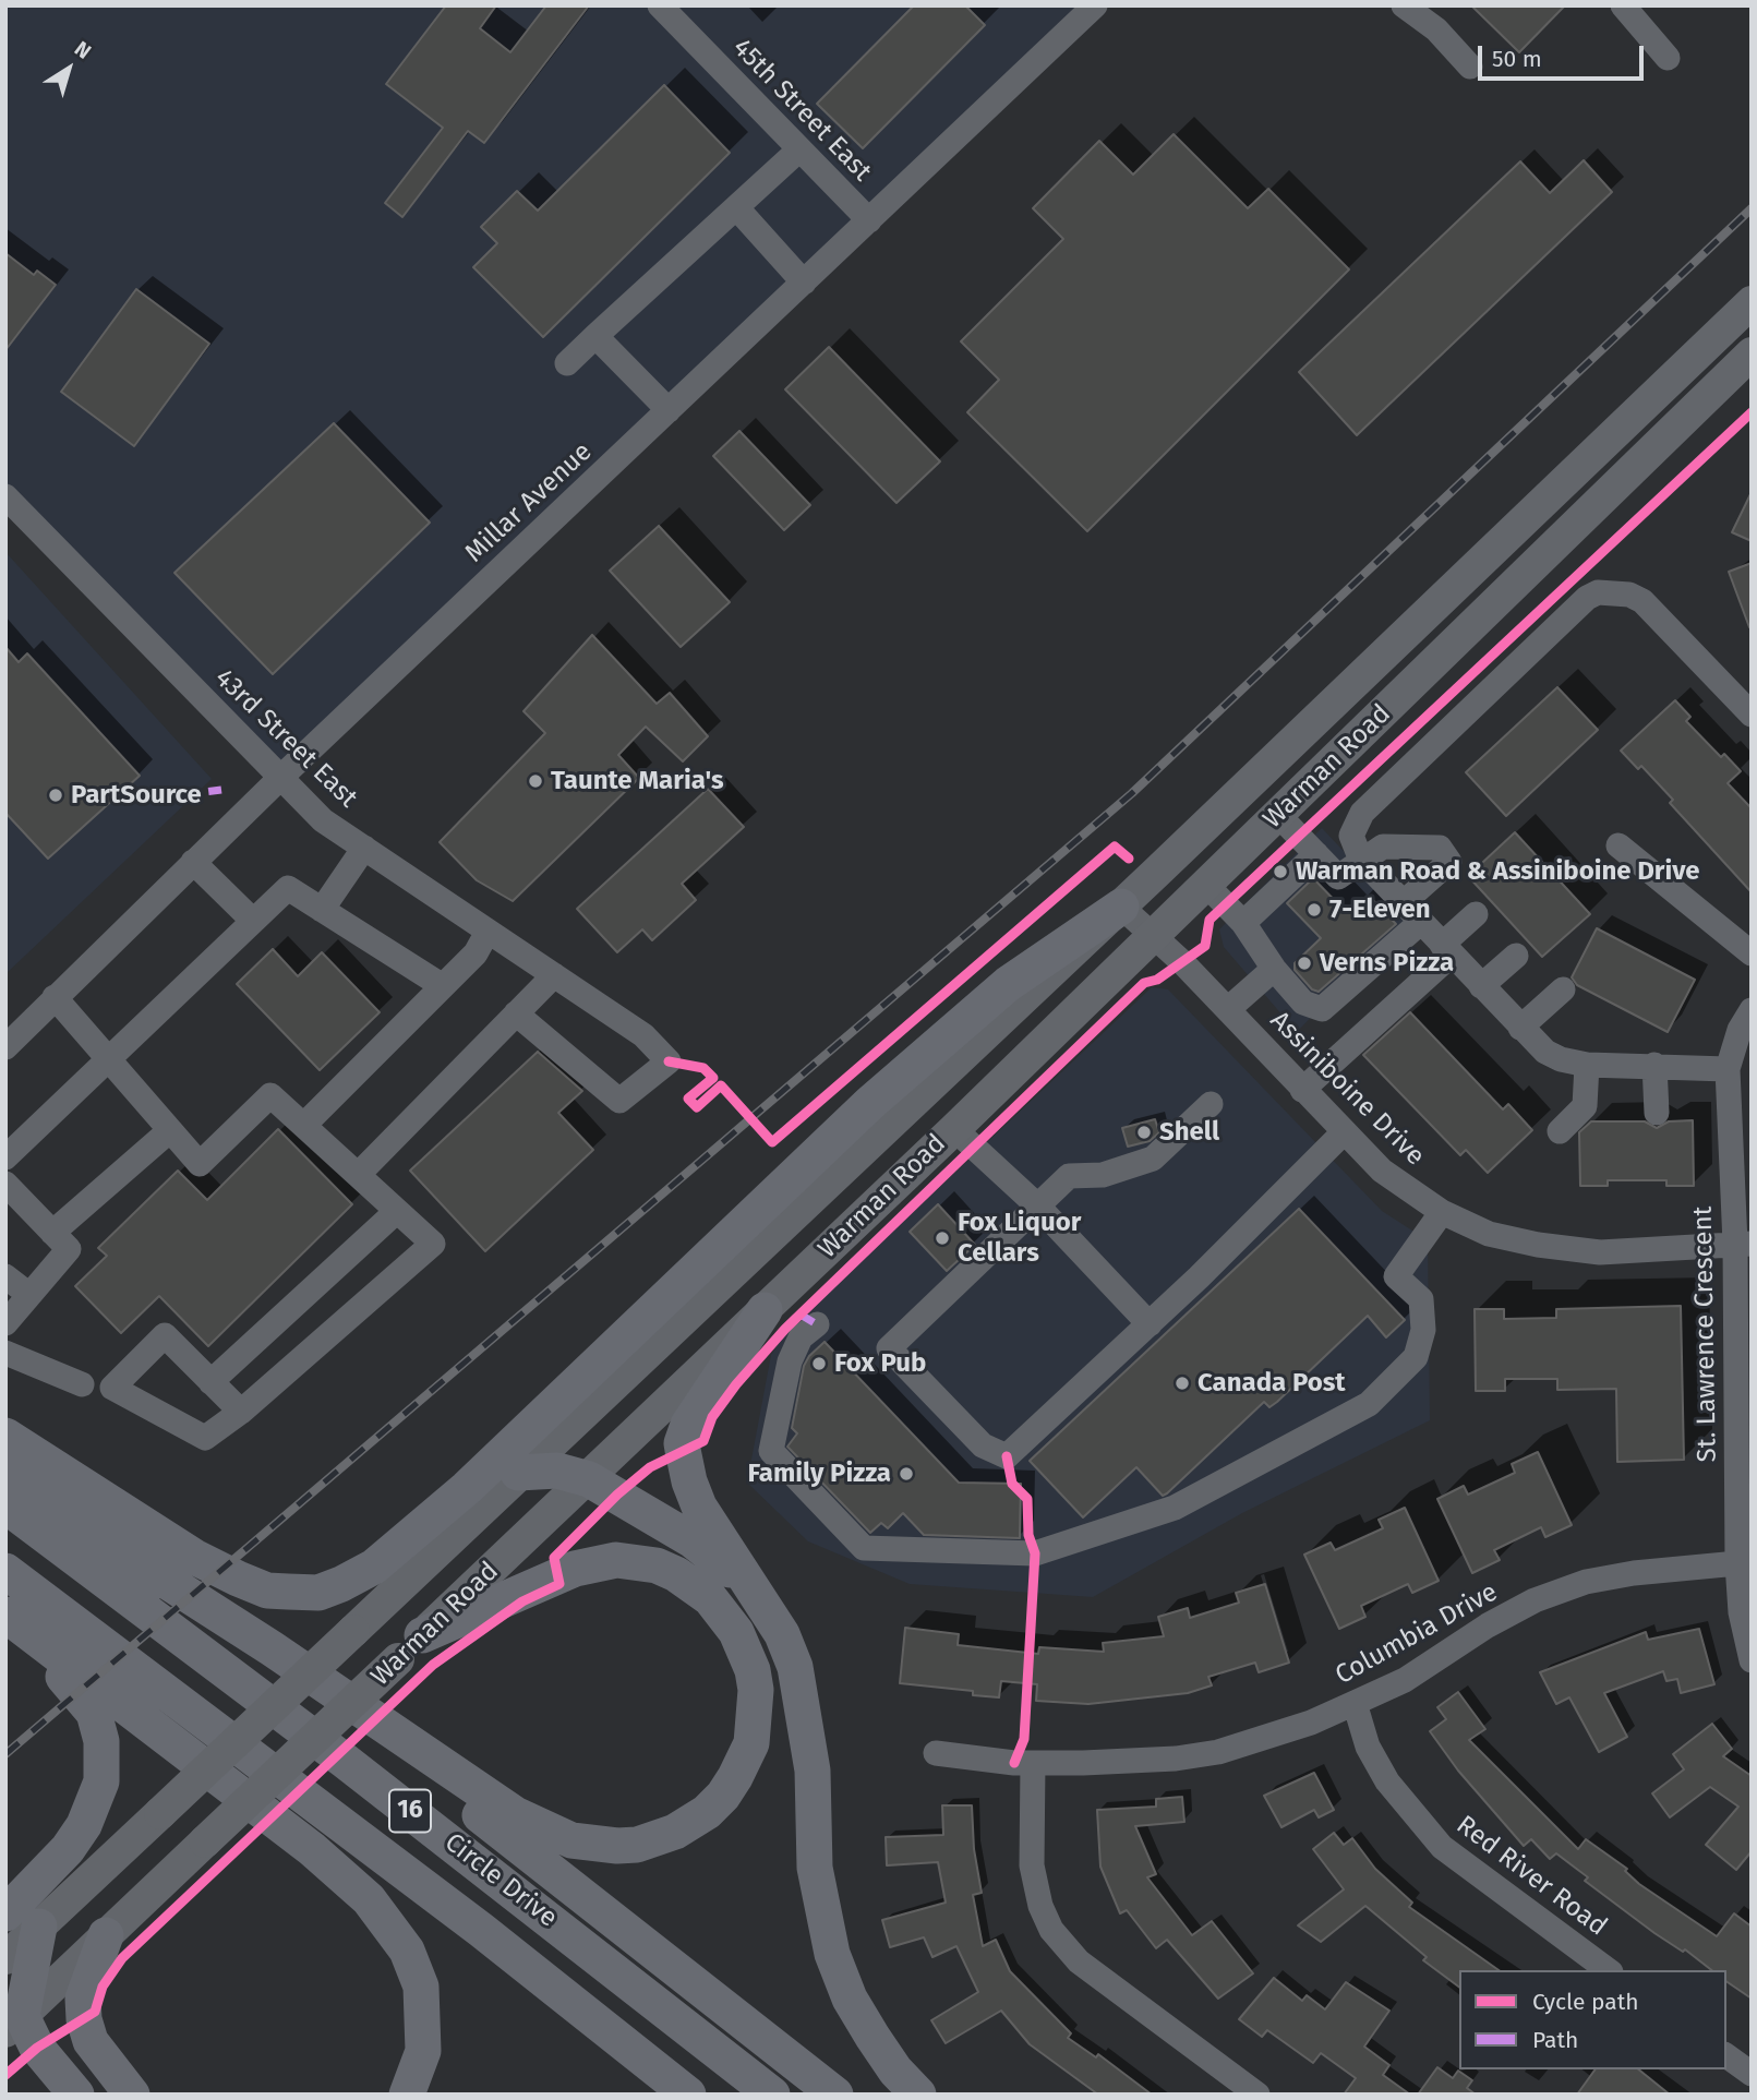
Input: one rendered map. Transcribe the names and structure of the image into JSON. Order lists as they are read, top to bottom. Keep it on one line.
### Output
{"streets":{"highway":["16","Circle Drive"],"main road":["Warman Road"],"street":["45th Street East","Millar Avenue","43rd Street East","Assiniboine Drive","St. Lawrence Crescent","Columbia Drive","Red River Road"]},"crossings":[["45th Street East","Millar Avenue"],["Millar Avenue","43rd Street East"],["Warman Road","Assiniboine Drive"],["Assiniboine Drive","St. Lawrence Crescent"],["St. Lawrence Crescent","Columbia Drive"],["Columbia Drive","Red River Road"]],"places":["Taunte Maria's","PartSource","Warman Road & Assiniboine Drive","7-Eleven","Verns Pizza","Shell","Fox Liquor Cellars","Fox Pub","Canada Post","Family Pizza"],"legend":["Cycle path","Path"],"scale_bar":"50 m","north":"top right"}
